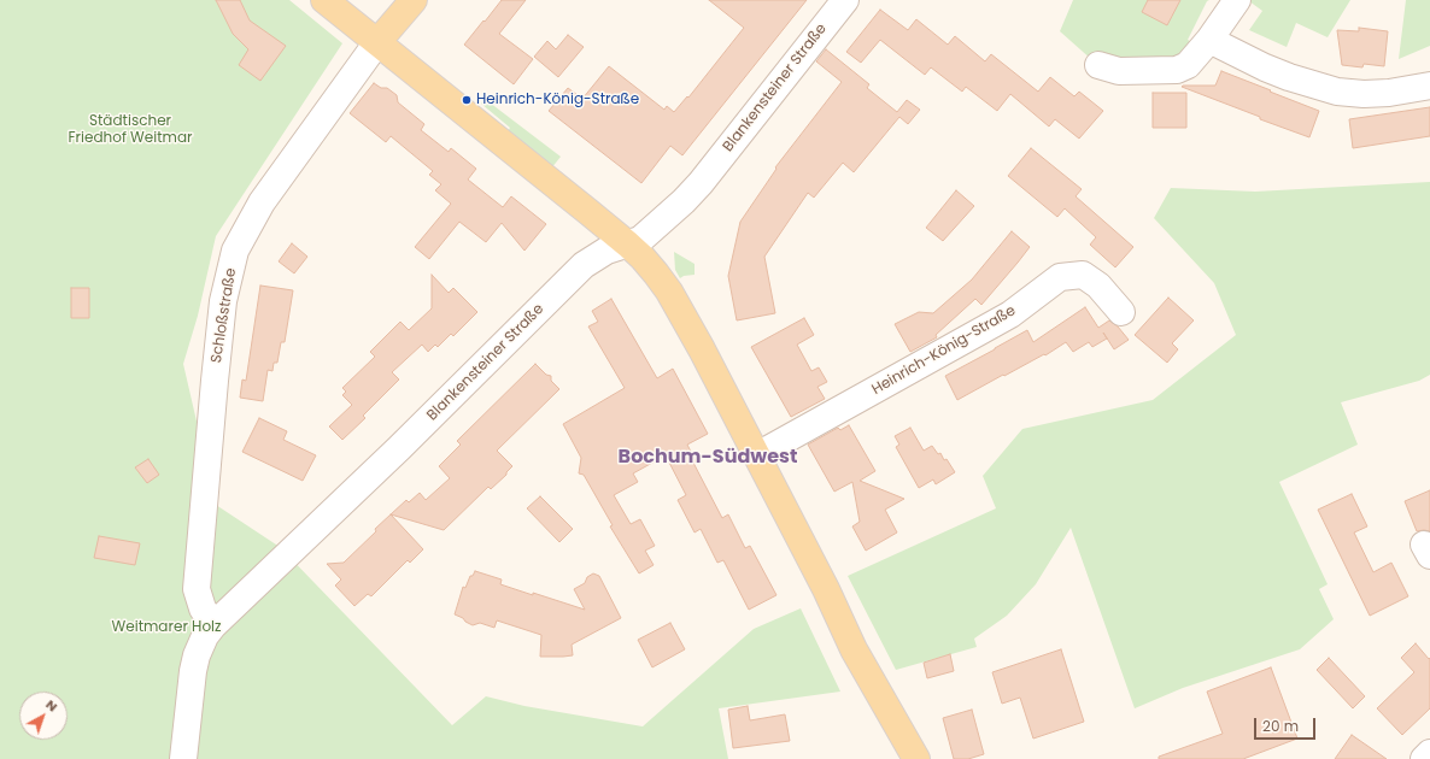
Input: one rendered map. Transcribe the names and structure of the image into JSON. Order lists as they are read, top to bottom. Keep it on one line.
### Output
{"streets":{"main road":["Schloßstraße"],"street":["Blankensteiner Straße","Heinrich-König-Straße"]},"crossings":[["Blankensteiner Straße","Schloßstraße"]],"districts":["Bochum-Südwest"],"parks":["Städtischer Friedhof Weitmar","Weitmarer Holz"],"places":["Heinrich-König-Straße"],"scale_bar":"20 m","north":"top right"}
